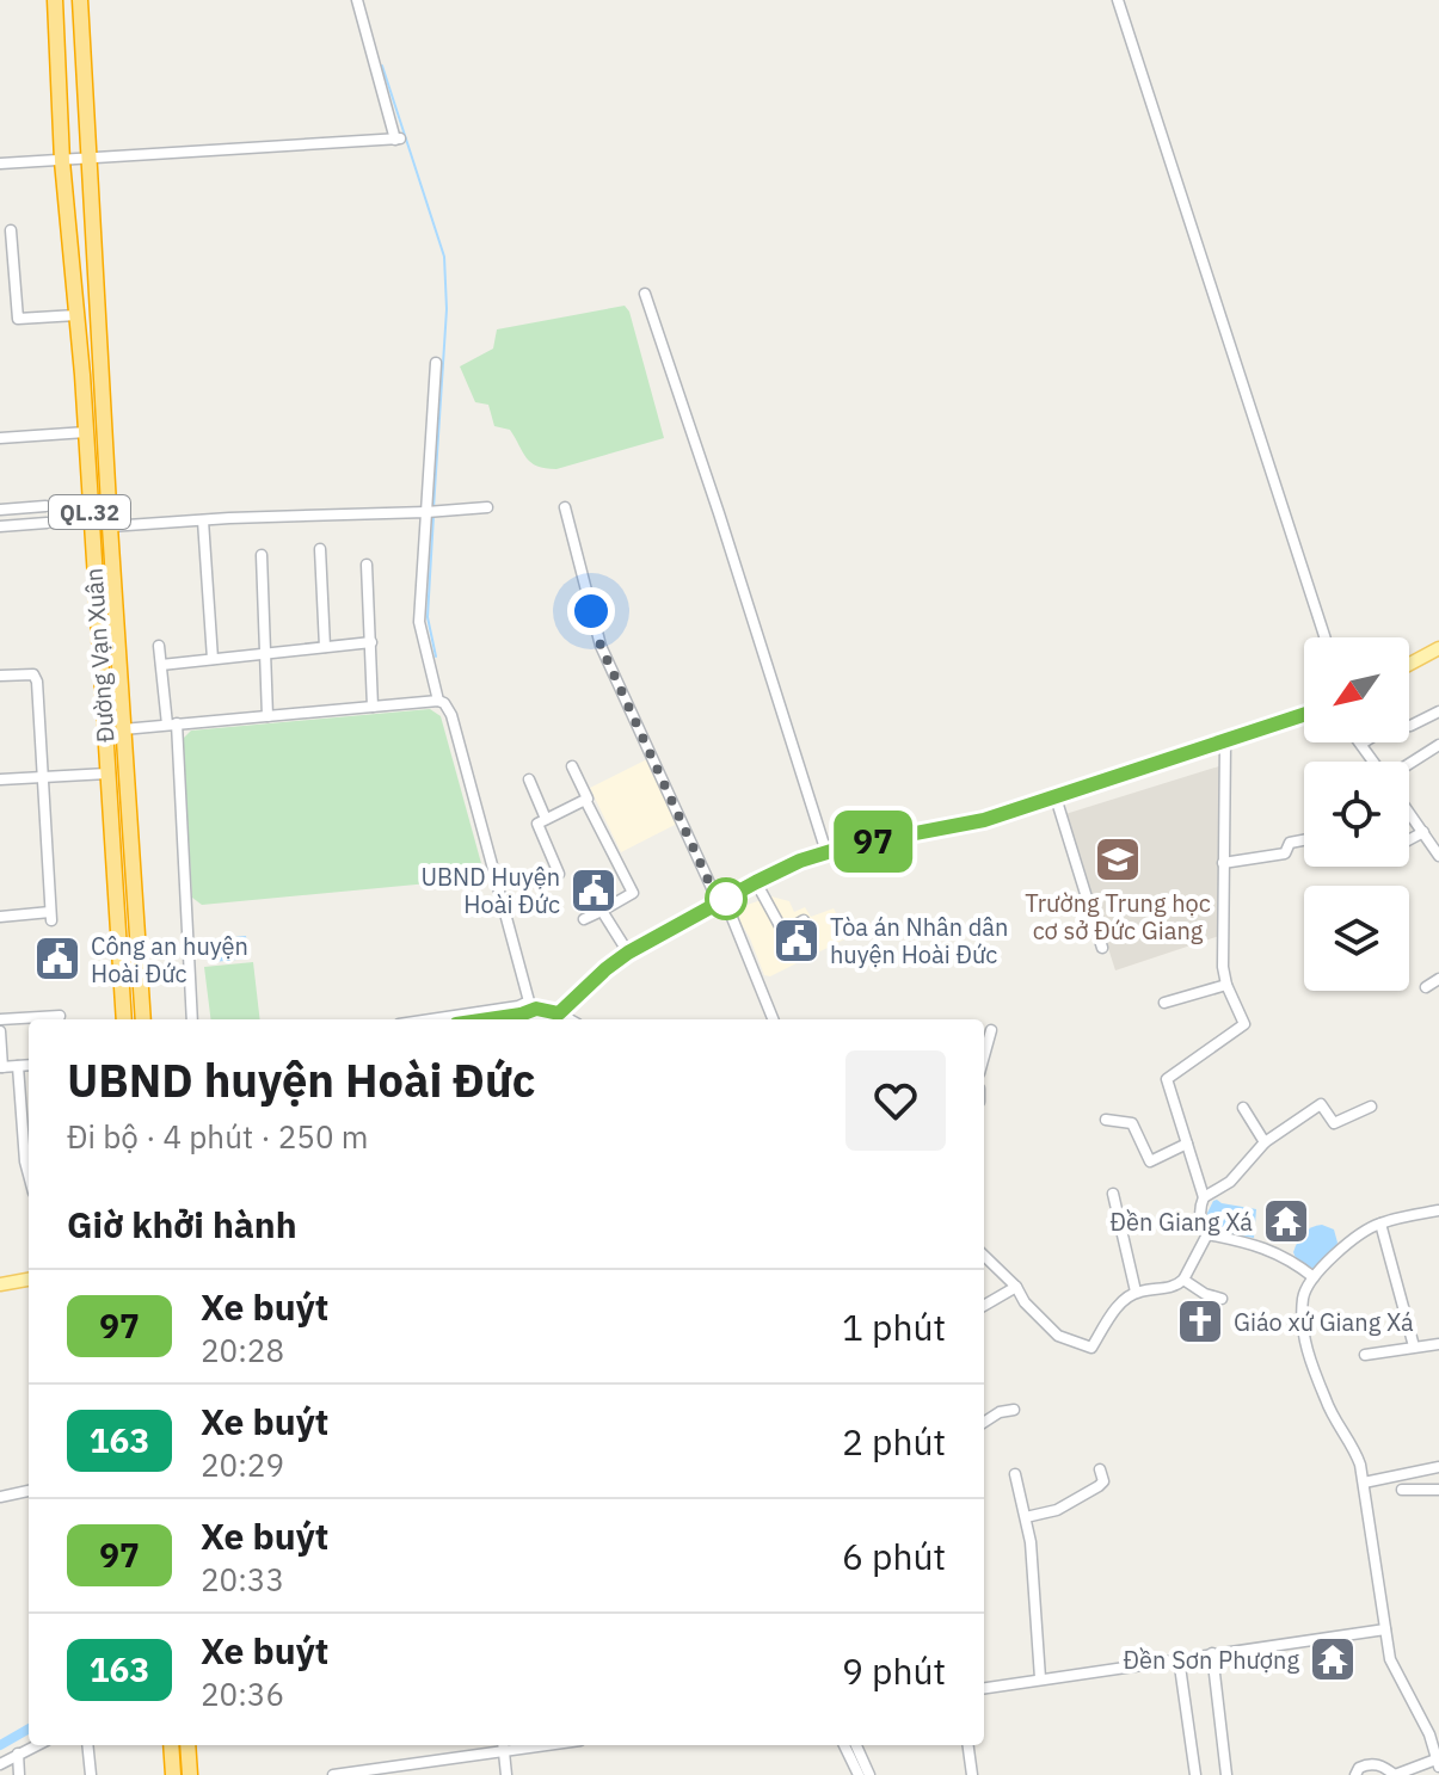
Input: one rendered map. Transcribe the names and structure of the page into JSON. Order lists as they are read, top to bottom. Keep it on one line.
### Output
{"streets":{"highway":["QL.32","Đường Vạn Xuân"]},"places":{"school or university":["Trường Trung học cơ sở Đức Giang"],"public building":["UBND Huyện Hoài Đức","Tòa án Nhân dân huyện Hoài Đức","Công an huyện Hoài Đức"],"temple":["Đền Giang Xá","Đền Sơn Phượng"],"church":["Giáo xứ Giang Xá"]},"lines":["bus line 97"],"north":"bottom left","page":{"on_map":"97","heading":[["UBND huyện Hoài Đức","Đi bộ · 4 phút · 250 m"],"Giờ khởi hành"],"list":[{"mark":"97","name":"Xe buýt","note":"20:28","value":"1 phút"},{"mark":"163","name":"Xe buýt","note":"20:29","value":"2 phút"},{"mark":"97","name":"Xe buýt","note":"20:33","value":"6 phút"},{"mark":"163","name":"Xe buýt","note":"20:36","value":"9 phút"}]}}
